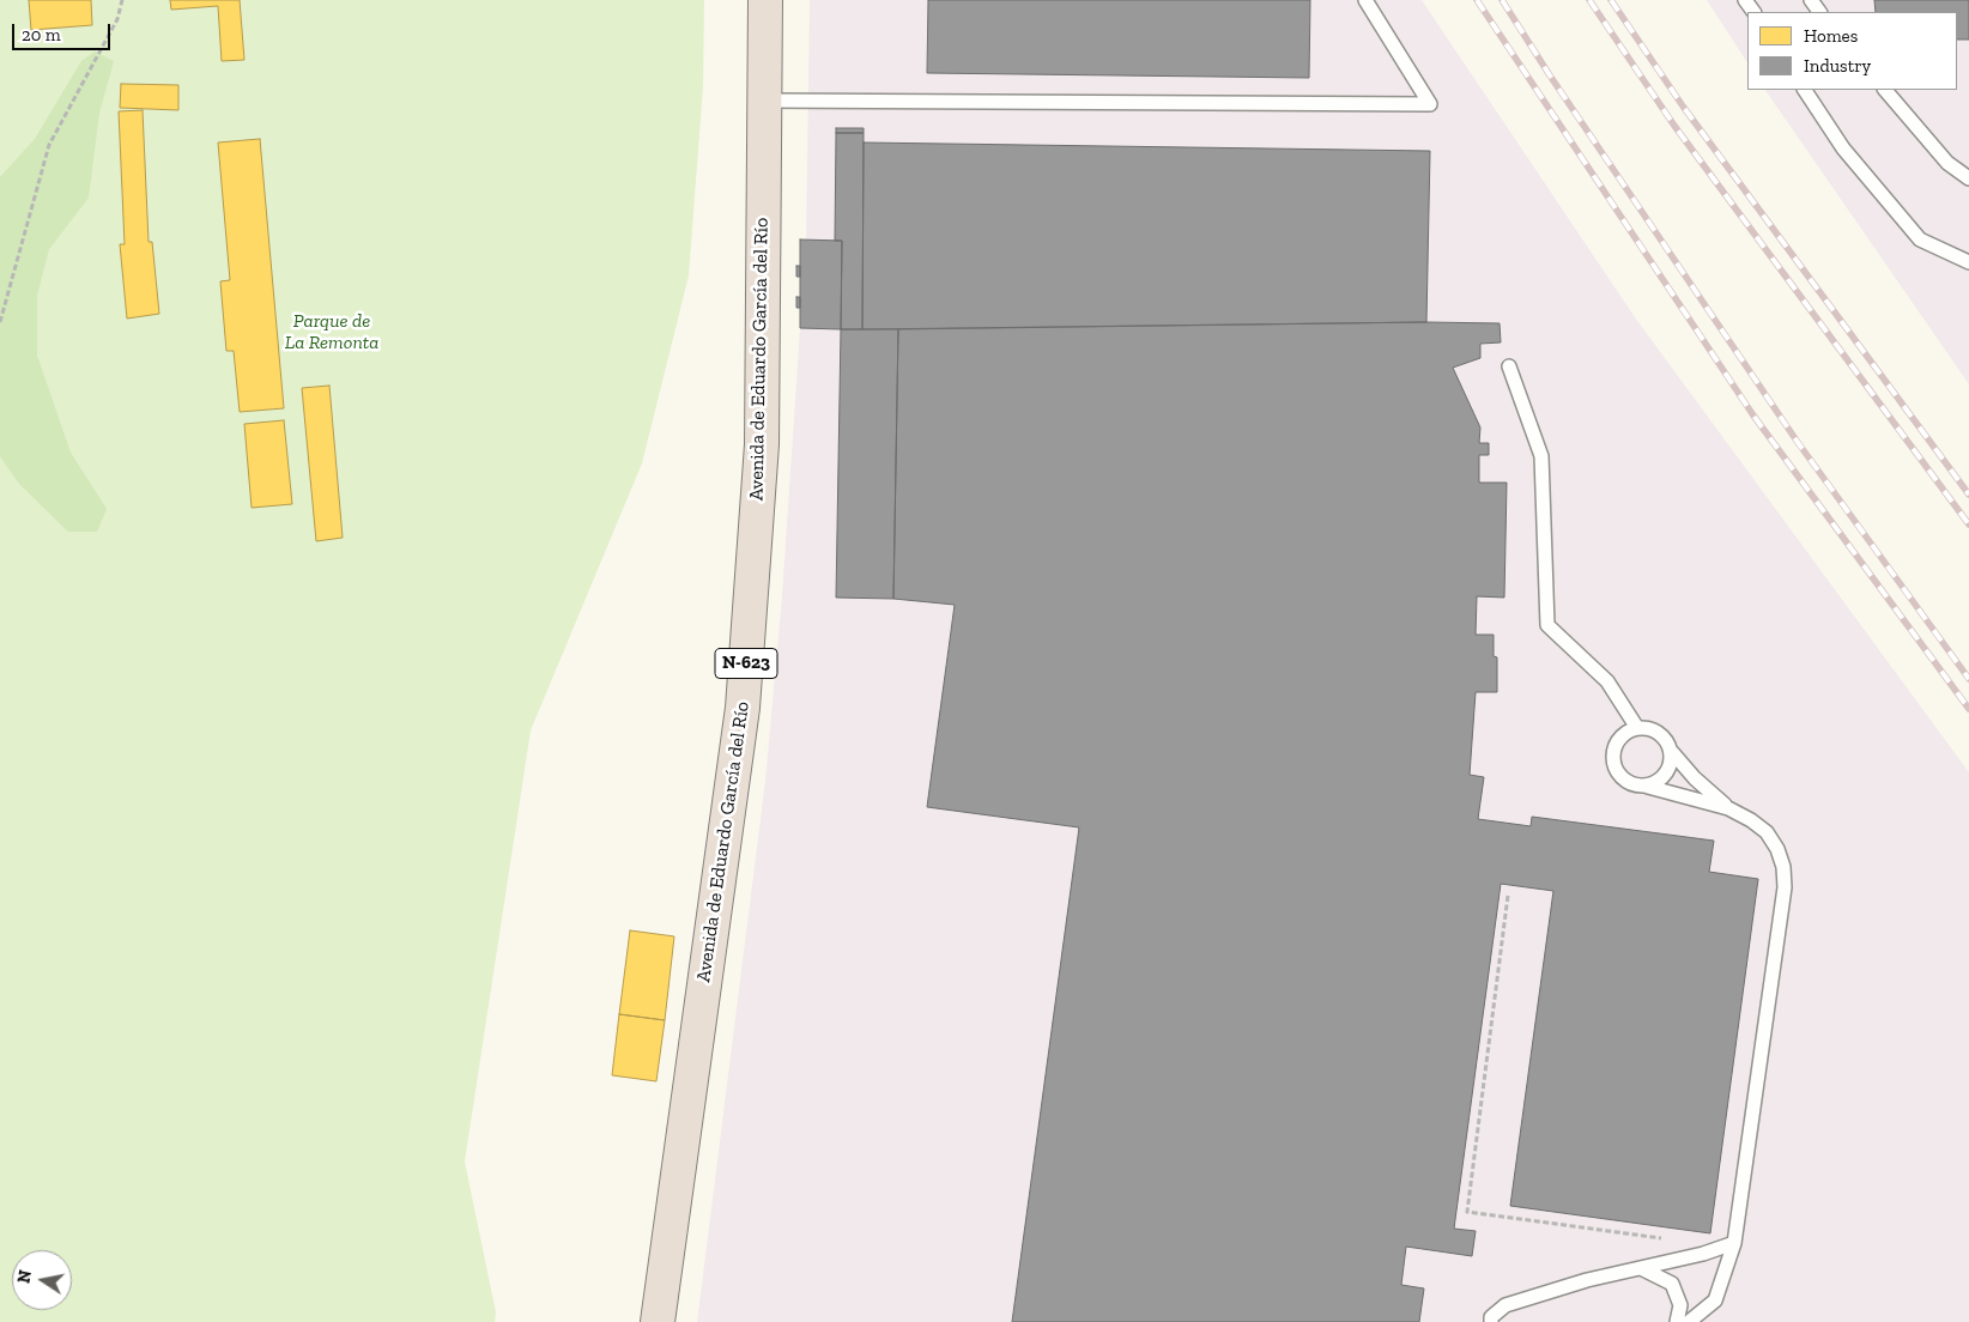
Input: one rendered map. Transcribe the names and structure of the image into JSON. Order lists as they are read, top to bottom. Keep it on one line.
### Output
{"streets":{"highway":["Avenida de Eduardo García del Río","N-623"]},"parks":["Parque de La Remonta"],"legend":["Homes","Industry"],"scale_bar":"20 m","north":"left"}
